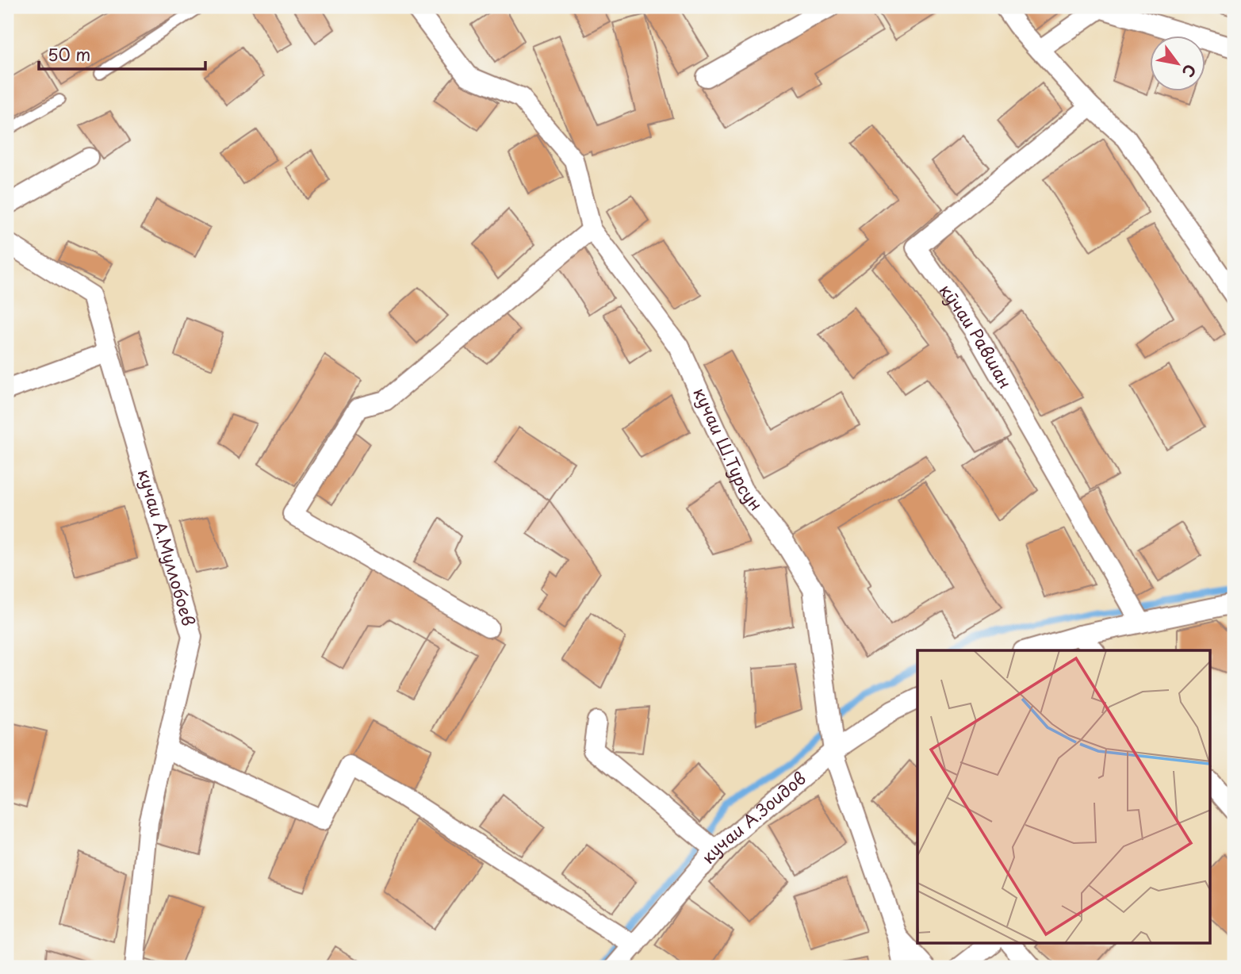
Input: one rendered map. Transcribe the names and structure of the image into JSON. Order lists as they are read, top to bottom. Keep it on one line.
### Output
{"streets":{"street":["кӯчаи Равшан","кучаи Ш.Турсун","кучаи А.Муллобоев","кучаи А.Зоидов"]},"crossings":[["кучаи Ш.Турсун","кучаи А.Зоидов"]],"scale_bar":"50 m","north":"bottom right"}
